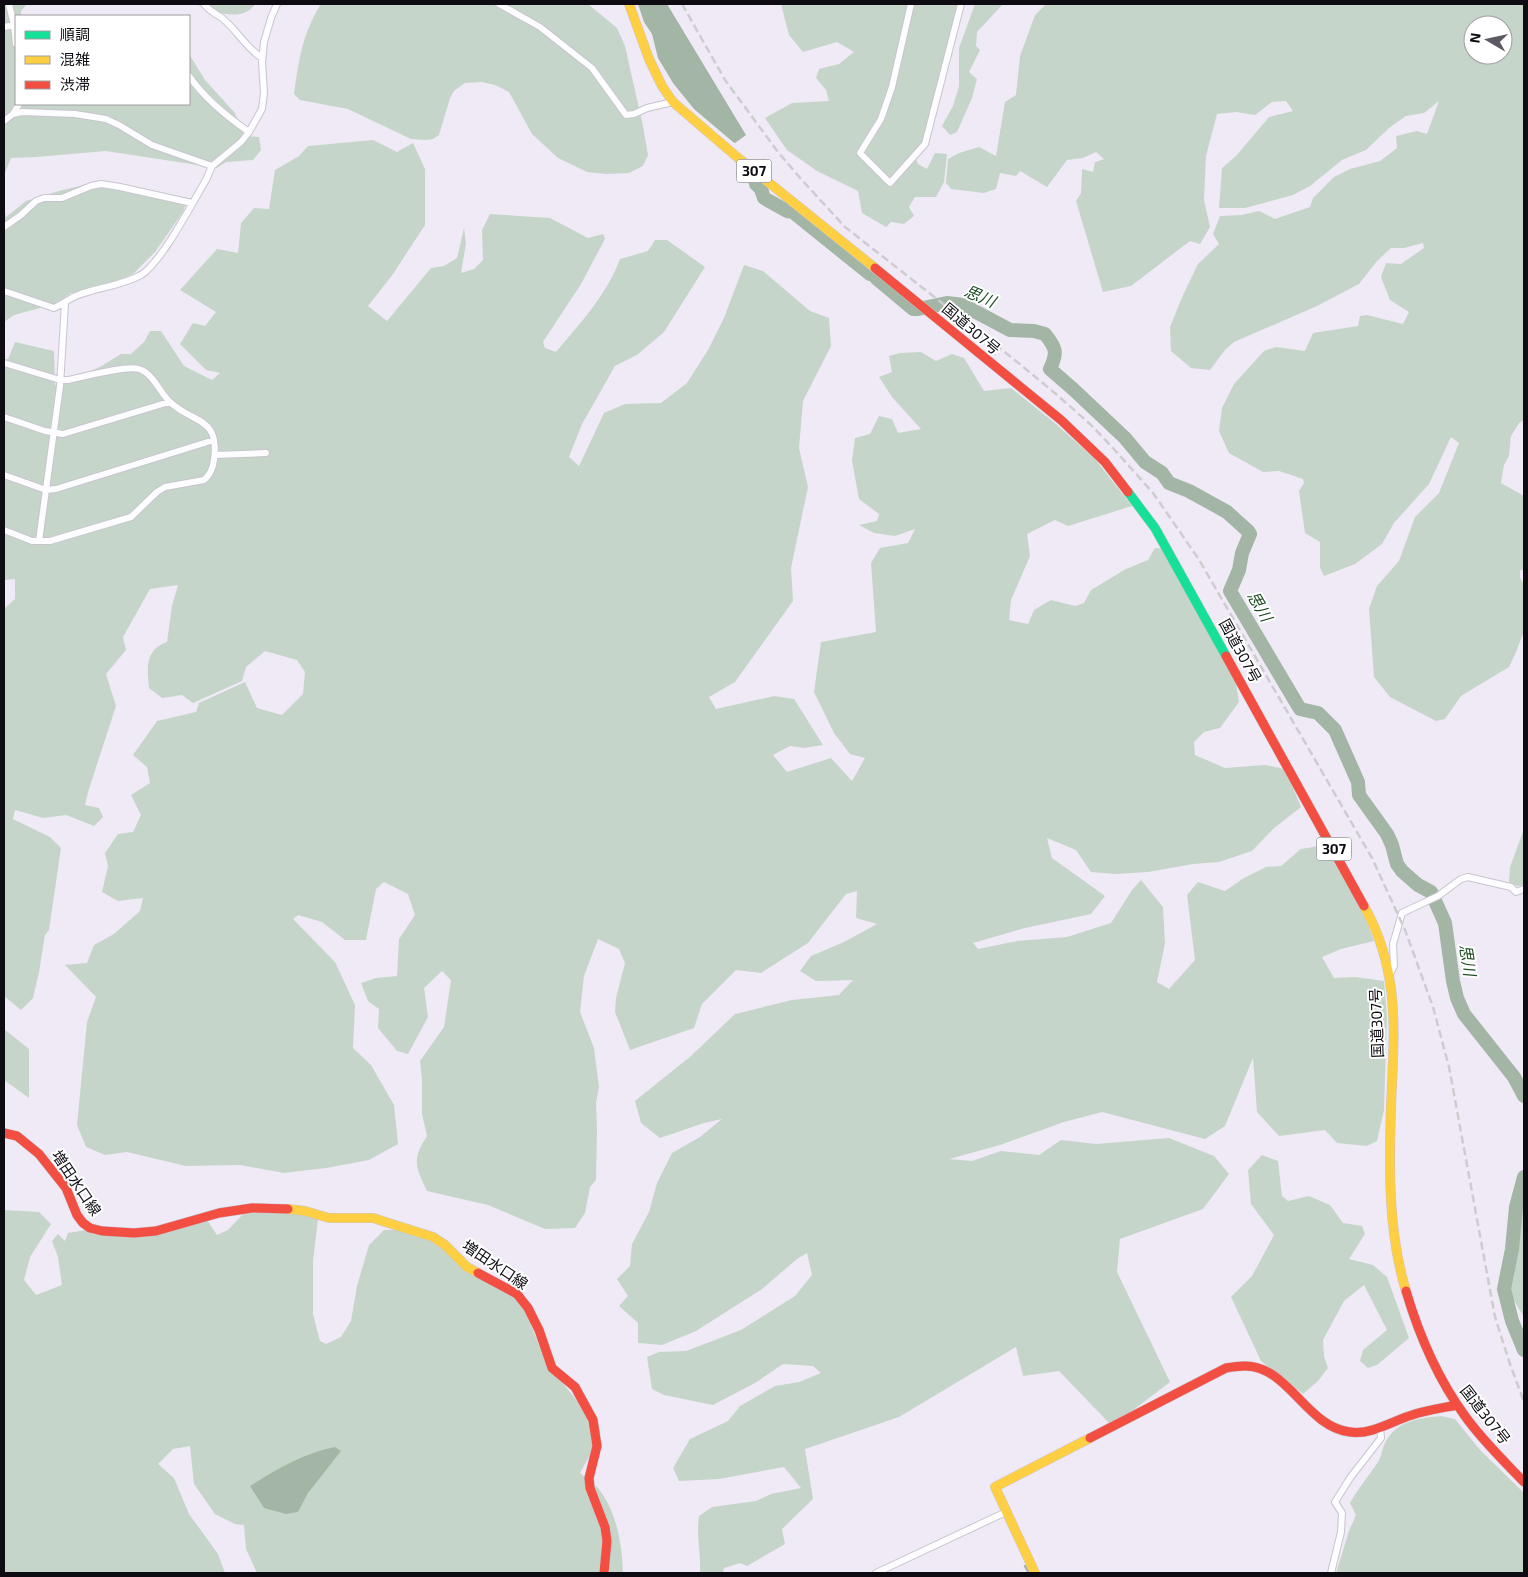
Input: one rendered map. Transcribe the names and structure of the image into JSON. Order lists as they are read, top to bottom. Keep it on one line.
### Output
{"streets":{"main road":["307","国道307号","増田水口線"]},"water":["思川"],"legend":["順調","混雑","渋滞"],"north":"left"}
